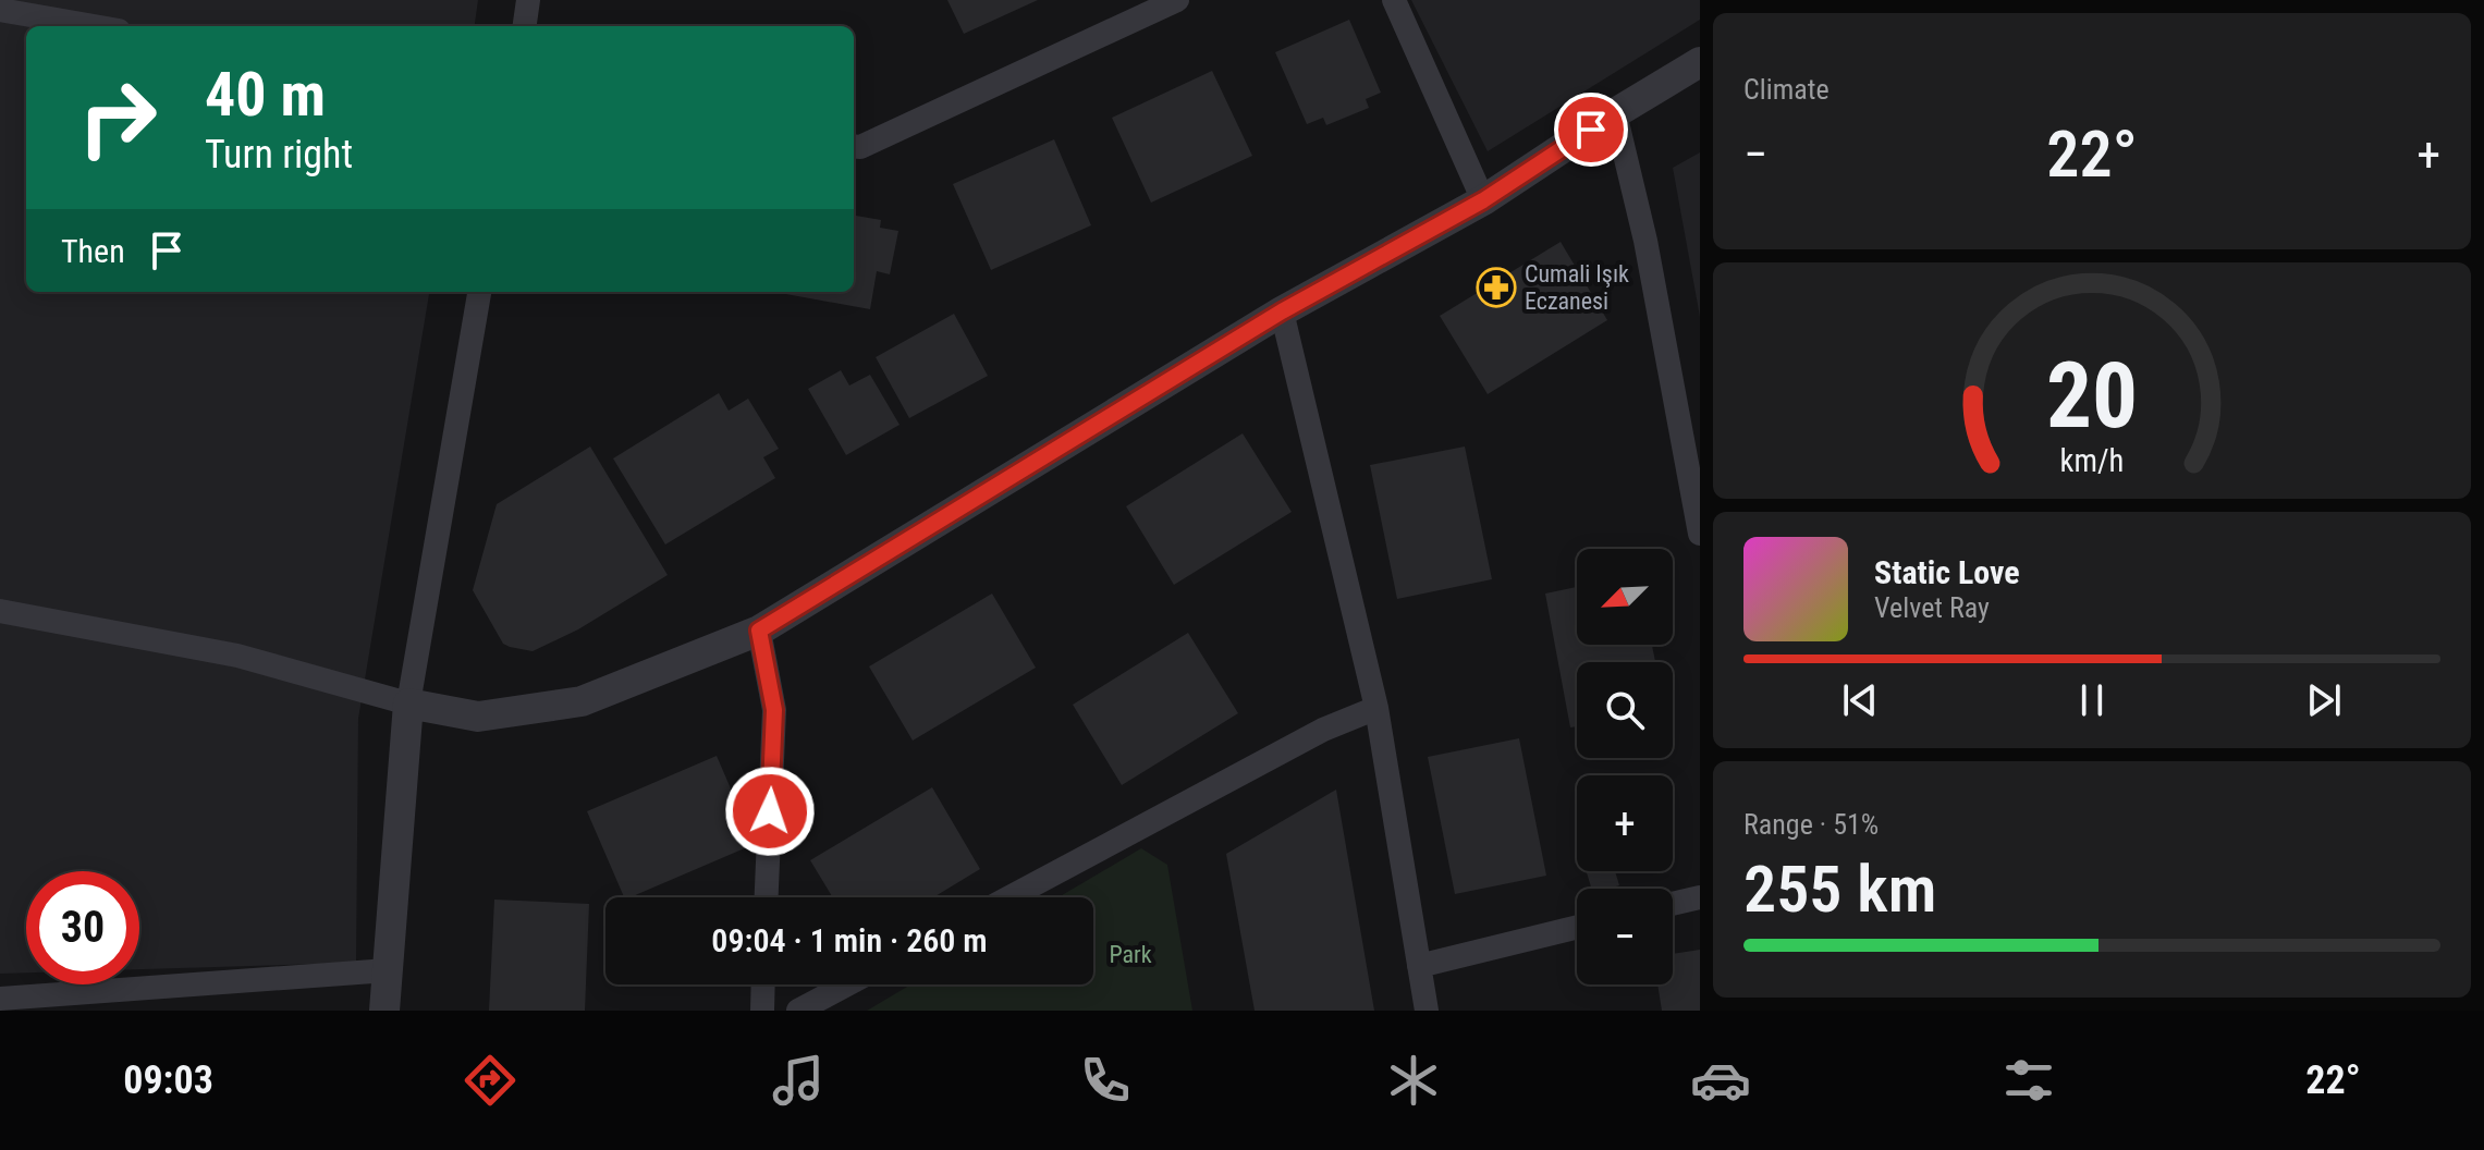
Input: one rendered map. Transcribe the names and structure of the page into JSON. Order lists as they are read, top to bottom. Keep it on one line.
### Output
{"parks":["Park"],"places":{"pharmacy":["Cumali Işık Eczanesi"]},"north":"bottom left","page":{"tile":["Climate",["Range · 51%","255 km"]],"turn":["40 m","Turn right"],"heat":["−","22°","+"],"then":"Then","song":["Static Love","Velvet Ray"],"map_buttons":["+","−"],"limit":"30","trip":"09:04 · 1 min · 260 m","tabs":["09:03","22°"],"gauge":["20","km/h"]}}
